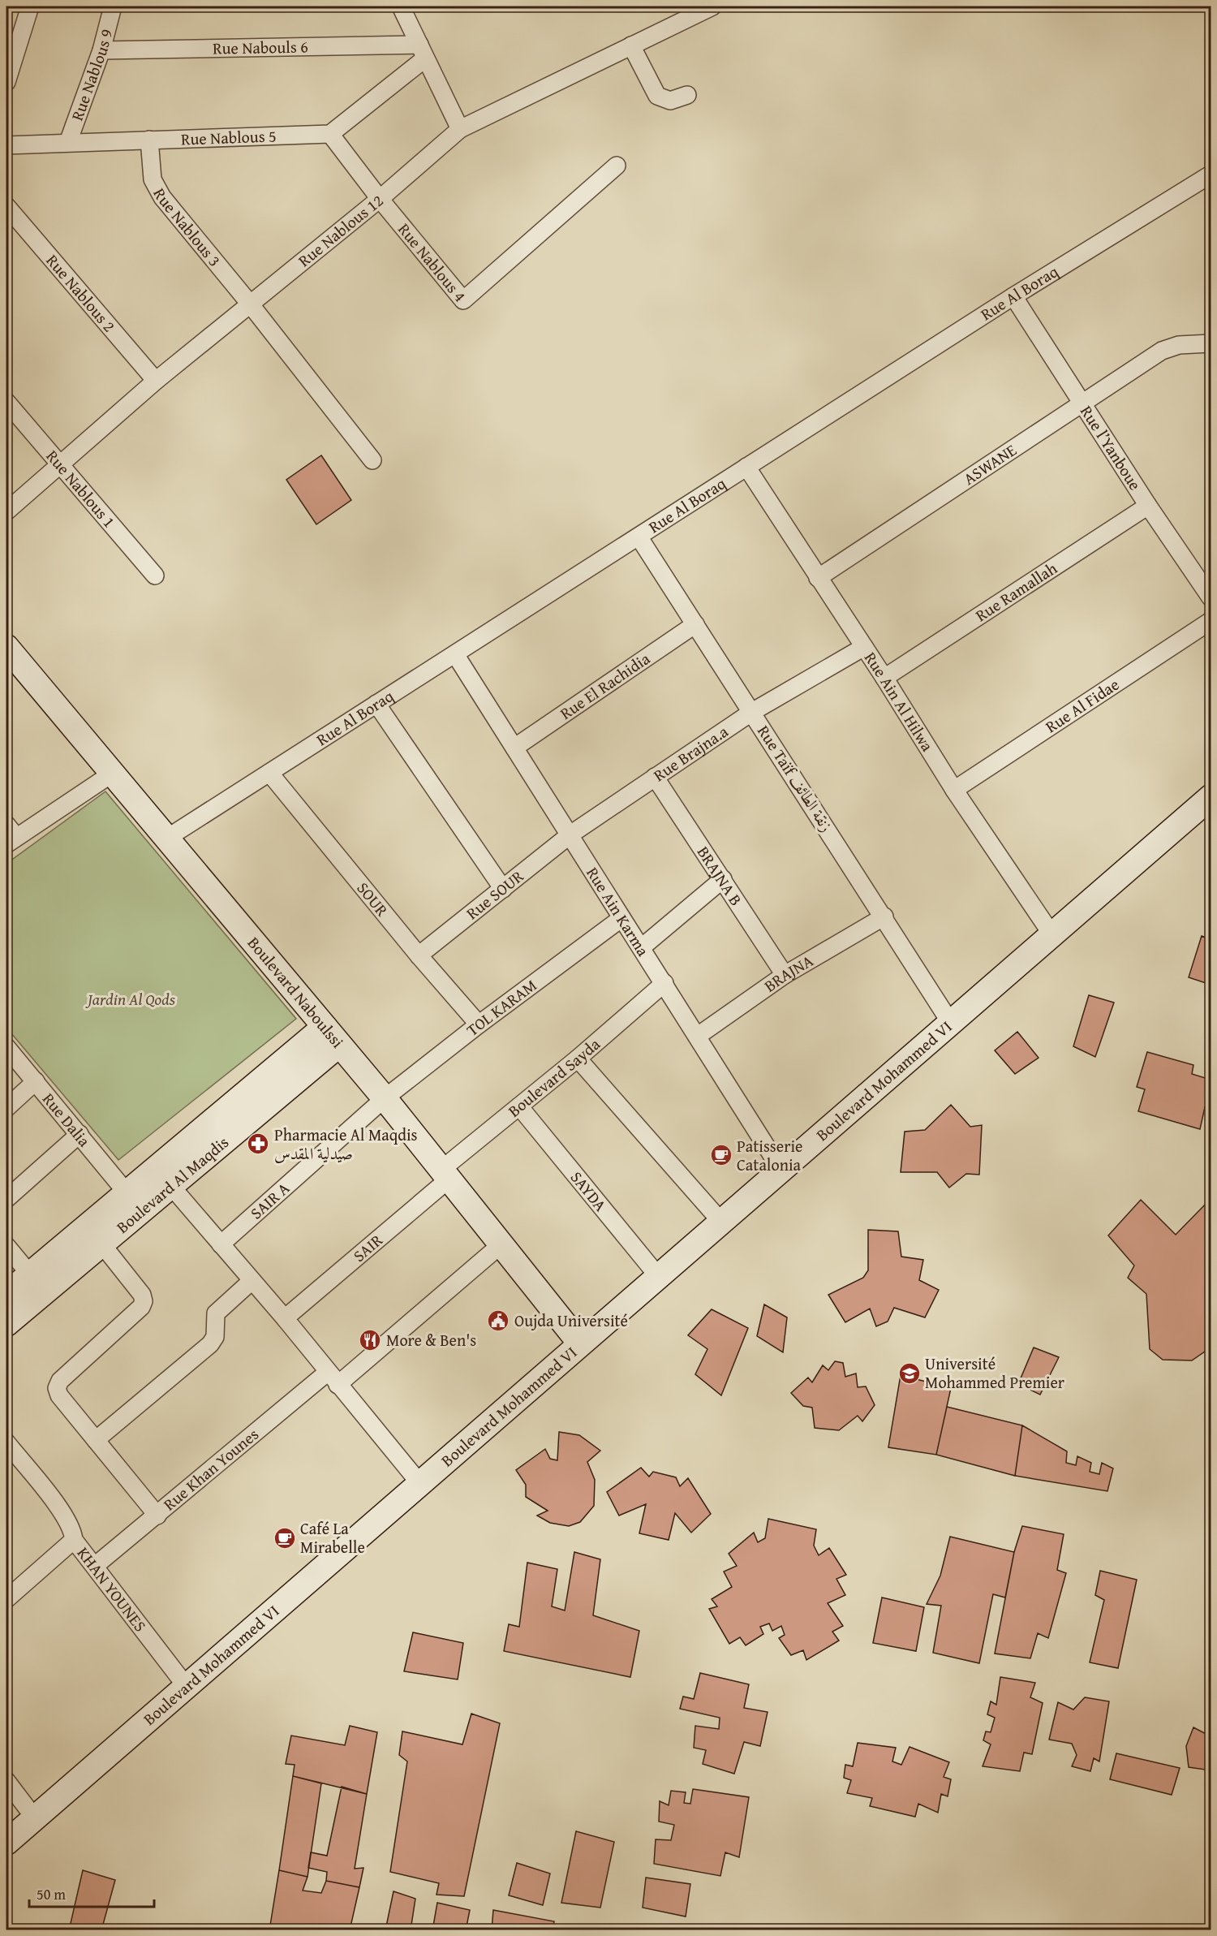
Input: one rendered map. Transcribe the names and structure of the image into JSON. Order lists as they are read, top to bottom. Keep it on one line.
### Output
{"streets":{"street":["Rue Nabouls 6","Rue Nablous 9","Rue Nablous 5","Rue Nablous 3","Rue Nablous 12","Rue Nablous 4","Rue Al Boraq","Rue Nablous 2","Rue l’Yanboue","ASWANE","Rue Nablous 1","Rue Ramallah","Rue El Rachidia","Rue Ain Al Hilwa","Rue Al Fidae","Rue Brajna.a","Rue Taïf زنقة الطائف","BRAJNA B","Rue SOUR","SOUR","Rue Ain Karma","BRAJNA","Boulevard Naboulssi","TOL KARAM","Boulevard Sayda","Boulevard Mohammed VI","Rue Dalia","Boulevard Al Maqdis","SAYDA","SAIR A","SAIR","Rue Khan Younes","KHAN YOUNES"]},"crossings":[["Rue Nabouls 6","Rue Nablous 9"],["Rue Nablous 9","Rue Nablous 5"],["Rue Nablous 5","Rue Nablous 3"],["Rue Nablous 5","Rue Nablous 4"],["Rue Nablous 3","Rue Nablous 12"],["Rue Nablous 12","Rue Nablous 4"],["Rue Nablous 12","Rue Nablous 2"],["Rue Nablous 12","Rue Nablous 1"],["Rue Al Boraq","Rue l’Yanboue"],["Rue Al Boraq","Rue Ain Al Hilwa"],["Rue Al Boraq","Rue Taïf زنقة الطائف"],["Rue Al Boraq","SOUR"],["Rue Al Boraq","Rue Ain Karma"],["Rue Al Boraq","Boulevard Naboulssi"],["Rue l’Yanboue","ASWANE"],["Rue l’Yanboue","Rue Ramallah"],["ASWANE","Rue Ain Al Hilwa"],["Rue Ramallah","Rue Ain Al Hilwa"],["Rue El Rachidia","Rue Taïf زنقة الطائف"],["Rue El Rachidia","Rue Ain Karma"],["Rue Ain Al Hilwa","Rue Al Fidae"],["Rue Ain Al Hilwa","Rue Brajna.a"],["Rue Ain Al Hilwa","Boulevard Mohammed VI"],["Rue Brajna.a","Rue Taïf زنقة الطائف"],["Rue Brajna.a","BRAJNA B"],["Rue Brajna.a","Rue SOUR"],["Rue Brajna.a","Rue Ain Karma"],["Rue Taïf زنقة الطائف","BRAJNA"],["Rue Taïf زنقة الطائف","Boulevard Mohammed VI"],["BRAJNA B","BRAJNA"],["Rue SOUR","SOUR"],["Rue SOUR","Rue Ain Karma"],["SOUR","TOL KARAM"],["Rue Ain Karma","BRAJNA"],["Rue Ain Karma","TOL KARAM"],["Rue Ain Karma","Boulevard Sayda"],["Rue Ain Karma","Boulevard Mohammed VI"],["Boulevard Naboulssi","TOL KARAM"],["Boulevard Naboulssi","Boulevard Sayda"],["Boulevard Naboulssi","Boulevard Mohammed VI"],["Boulevard Naboulssi","Boulevard Al Maqdis"],["Boulevard Naboulssi","SAIR A"],["Boulevard Naboulssi","SAIR"],["Boulevard Naboulssi","Rue Khan Younes"],["TOL KARAM","SAIR A"],["Boulevard Sayda","SAYDA"],["Boulevard Sayda","SAIR"],["Boulevard Mohammed VI","SAYDA"],["Boulevard Mohammed VI","KHAN YOUNES"],["Rue Dalia","Boulevard Al Maqdis"],["Rue Khan Younes","KHAN YOUNES"]],"parks":["Jardin Al Qods"],"places":{"pharmacy":["Pharmacie Al Maqdis صيدلية المقدس"],"cafe":["Patisserie Catalonia","Café La Mirabelle"],"public building":["Oujda Université"],"restaurant":["More & Ben's"],"school or university":["Université Mohammed Premier"]},"scale_bar":"50 m"}
